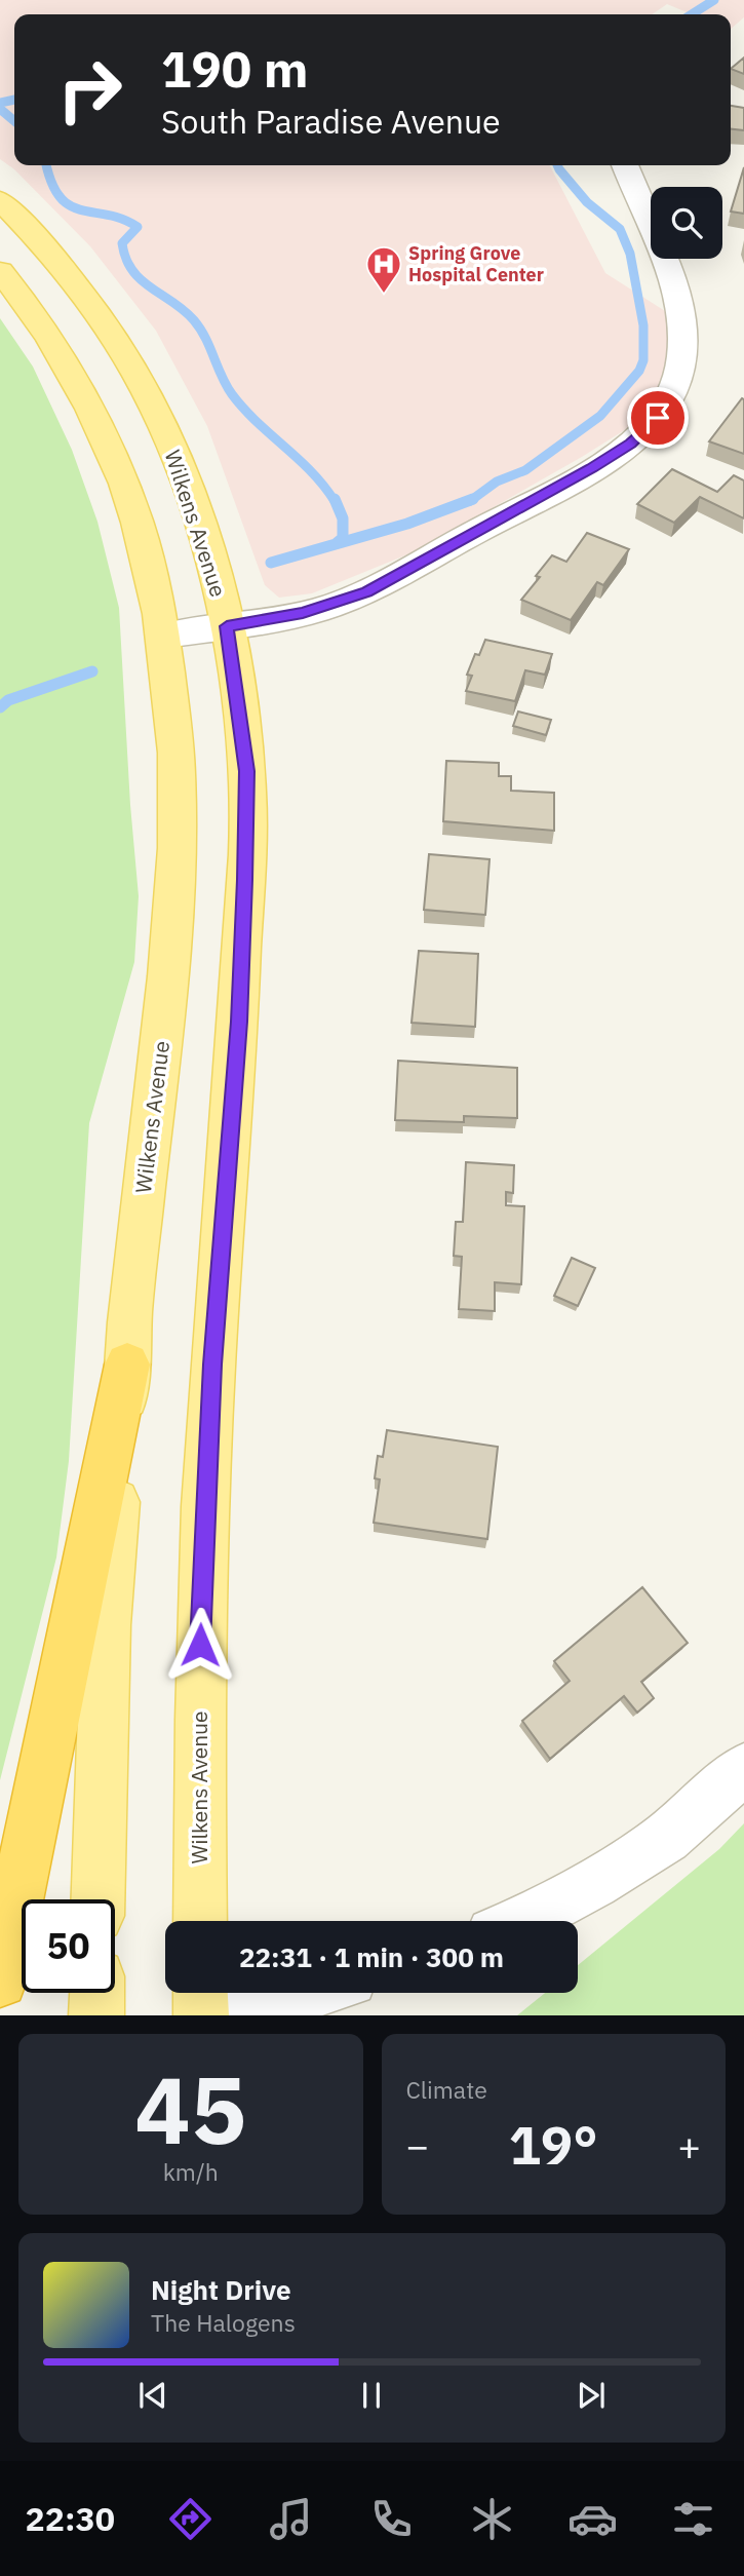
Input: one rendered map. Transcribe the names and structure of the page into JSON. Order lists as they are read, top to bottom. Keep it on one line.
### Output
{"streets":{"main road":["Wilkens Avenue"]},"places":{"hospital":["Spring Grove Hospital Center"]},"page":{"turn":["190 m","South Paradise Avenue"],"limit":"50","trip":"22:31 · 1 min · 300 m","tile":[["45","km/h"],"Climate"],"heat":["−","19°","+"],"song":["Night Drive","The Halogens"],"tabs":"22:30"}}
